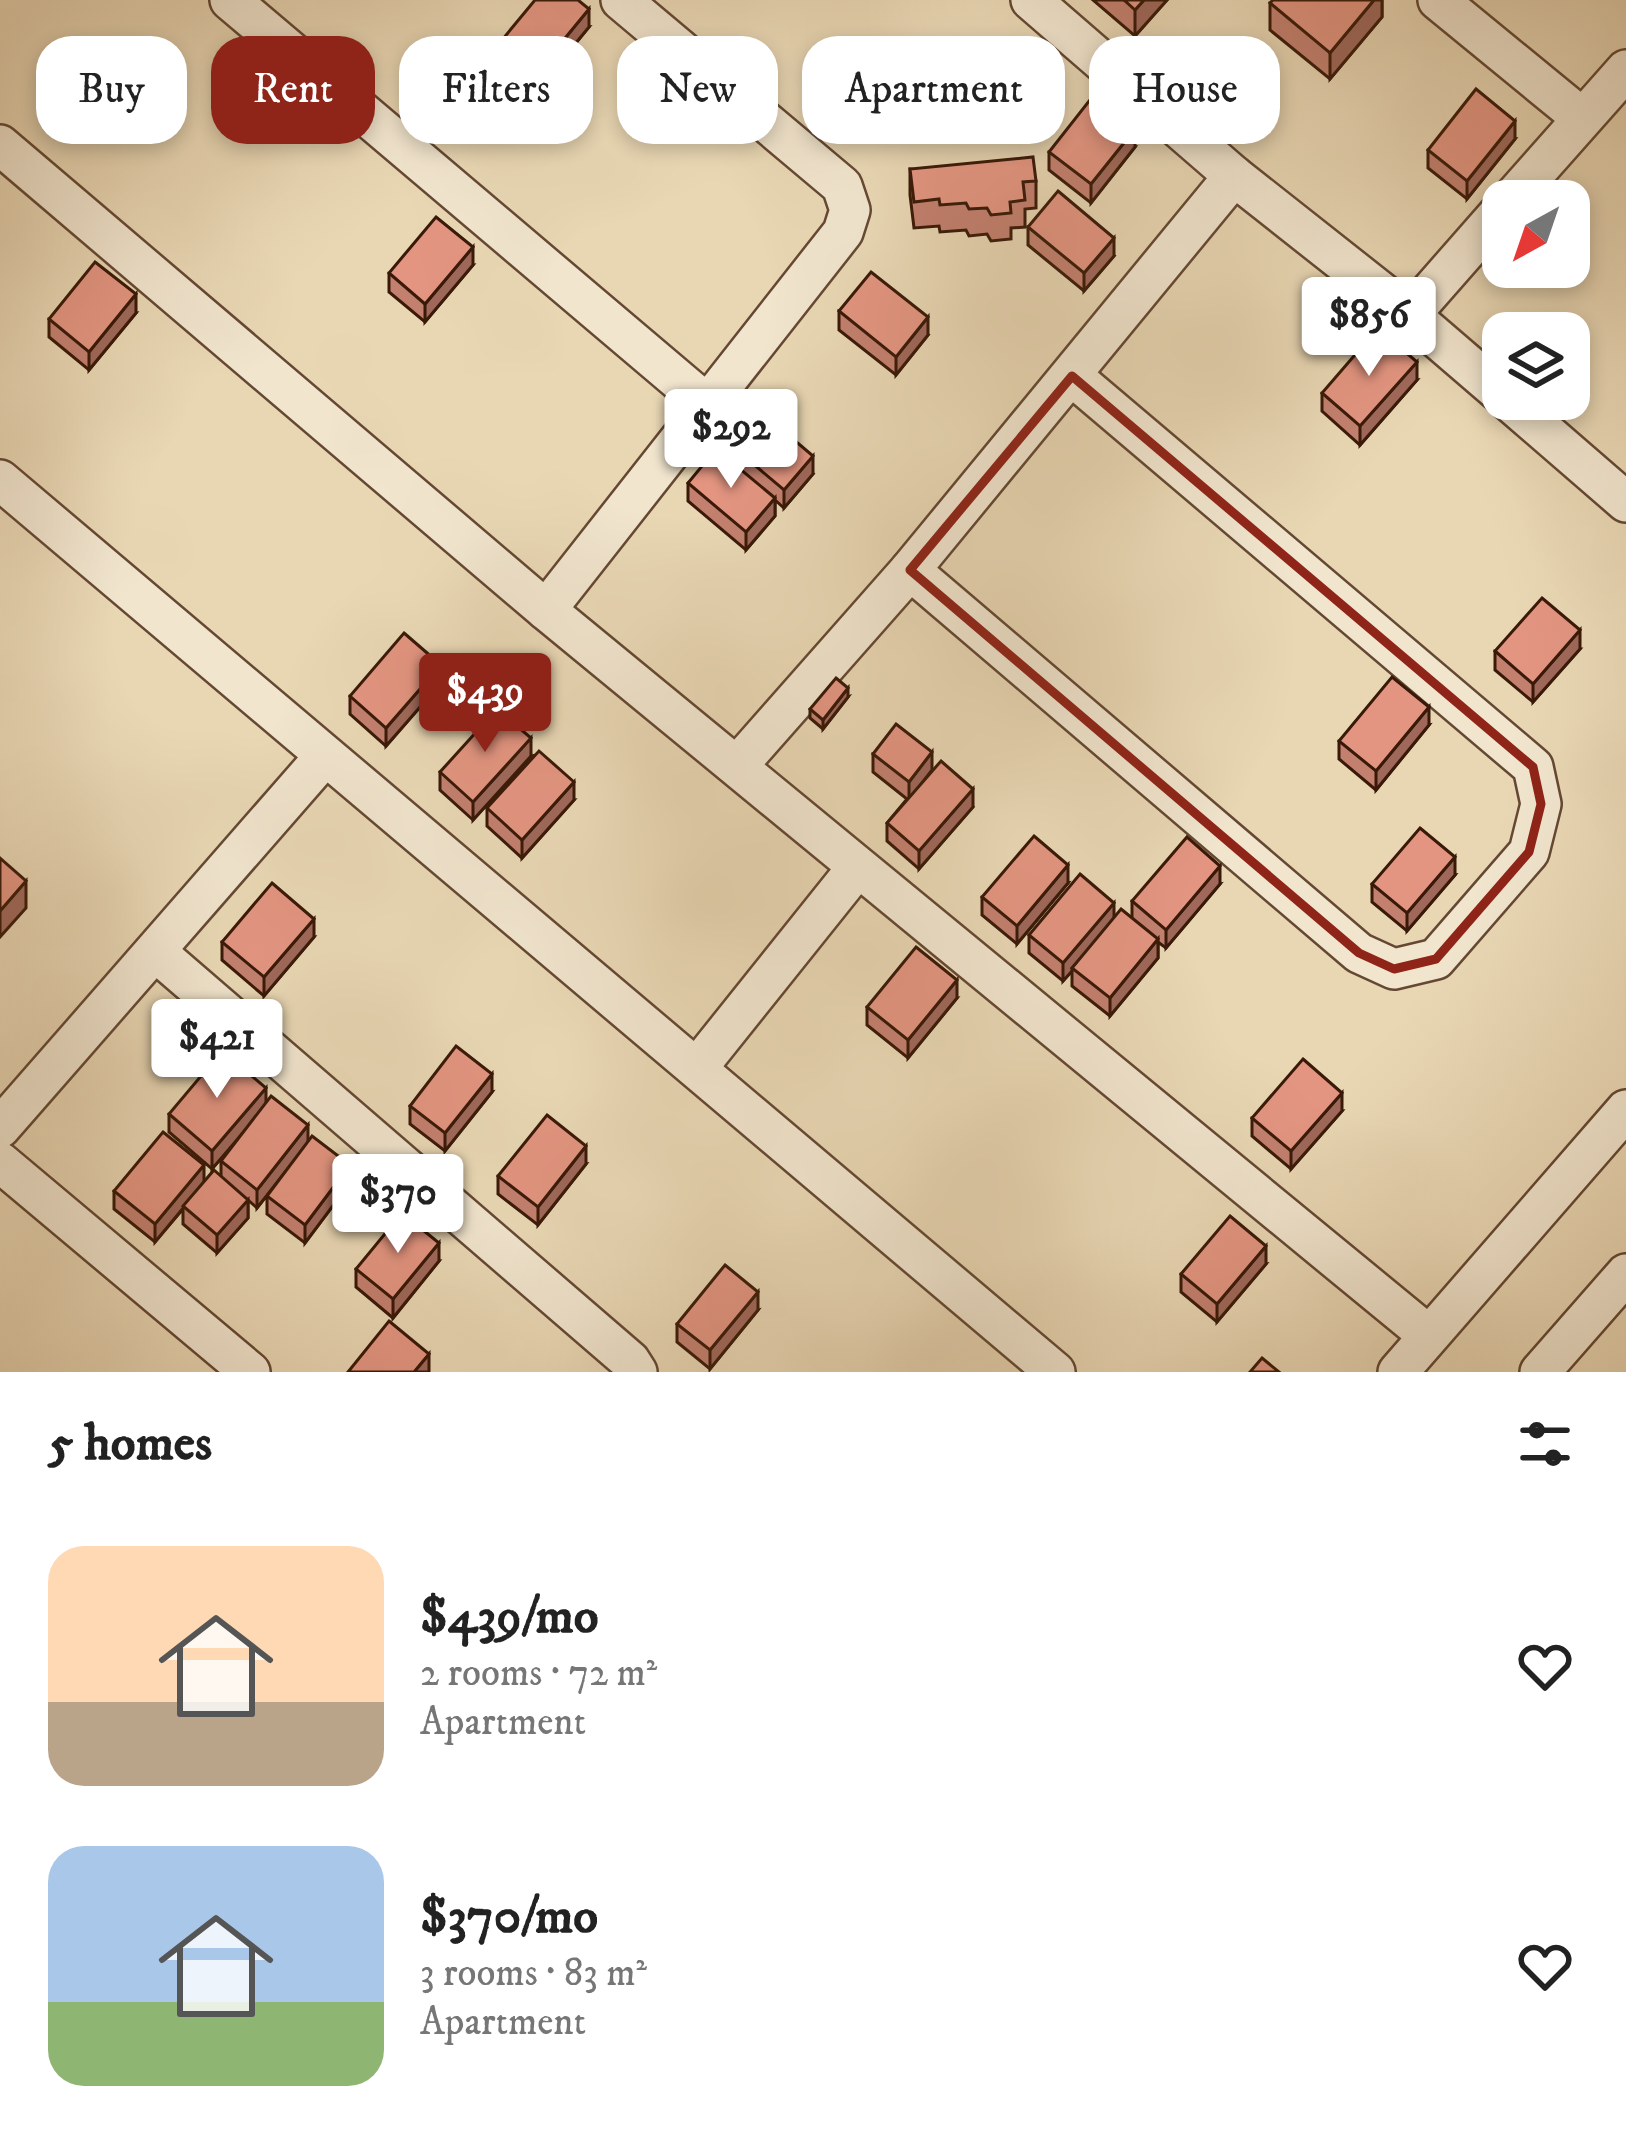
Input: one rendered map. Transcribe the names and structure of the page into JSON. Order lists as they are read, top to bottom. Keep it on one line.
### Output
{"north":"bottom left","page":{"chip":["Buy","Rent","Filters","New","Apartment","House"],"price":["$856","$292","$439","$421","$370"],"heading":"5 homes","list":[{"name":"$439/mo","note":"2 rooms · 72 m² · Apartment"},{"name":"$370/mo","note":"3 rooms · 83 m² · Apartment"}]}}
